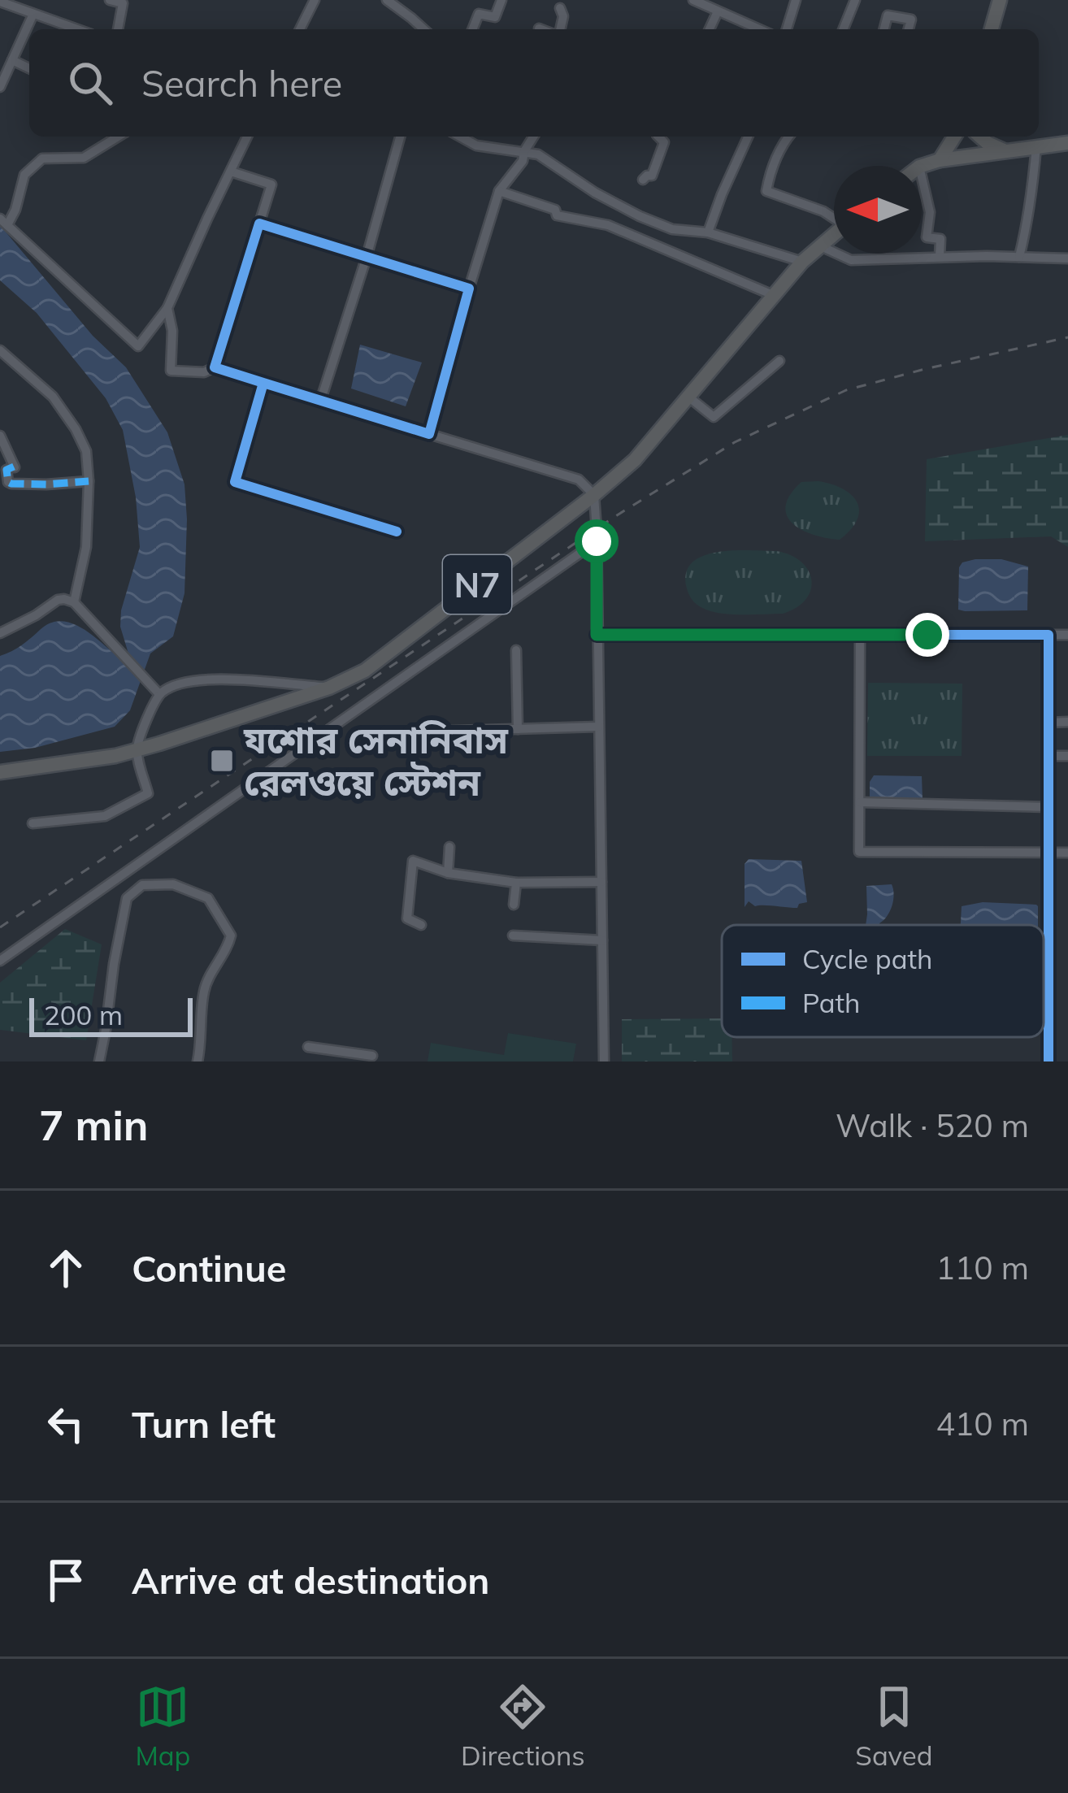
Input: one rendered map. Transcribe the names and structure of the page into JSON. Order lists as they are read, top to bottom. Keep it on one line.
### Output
{"streets":{"highway":["N7"]},"places":{"transit":["যশোর সেনানিবাস রেলওয়ে স্টেশন"]},"legend":["Cycle path","Path"],"scale_bar":"200 m","north":"left","page":{"search":"Search here","scale":"200 m","heading":["7 min","Walk · 520 m"],"list":[["Continue","110 m"],["Turn left","410 m"],"Arrive at destination"],"nav":["Map","Directions","Saved"]}}
